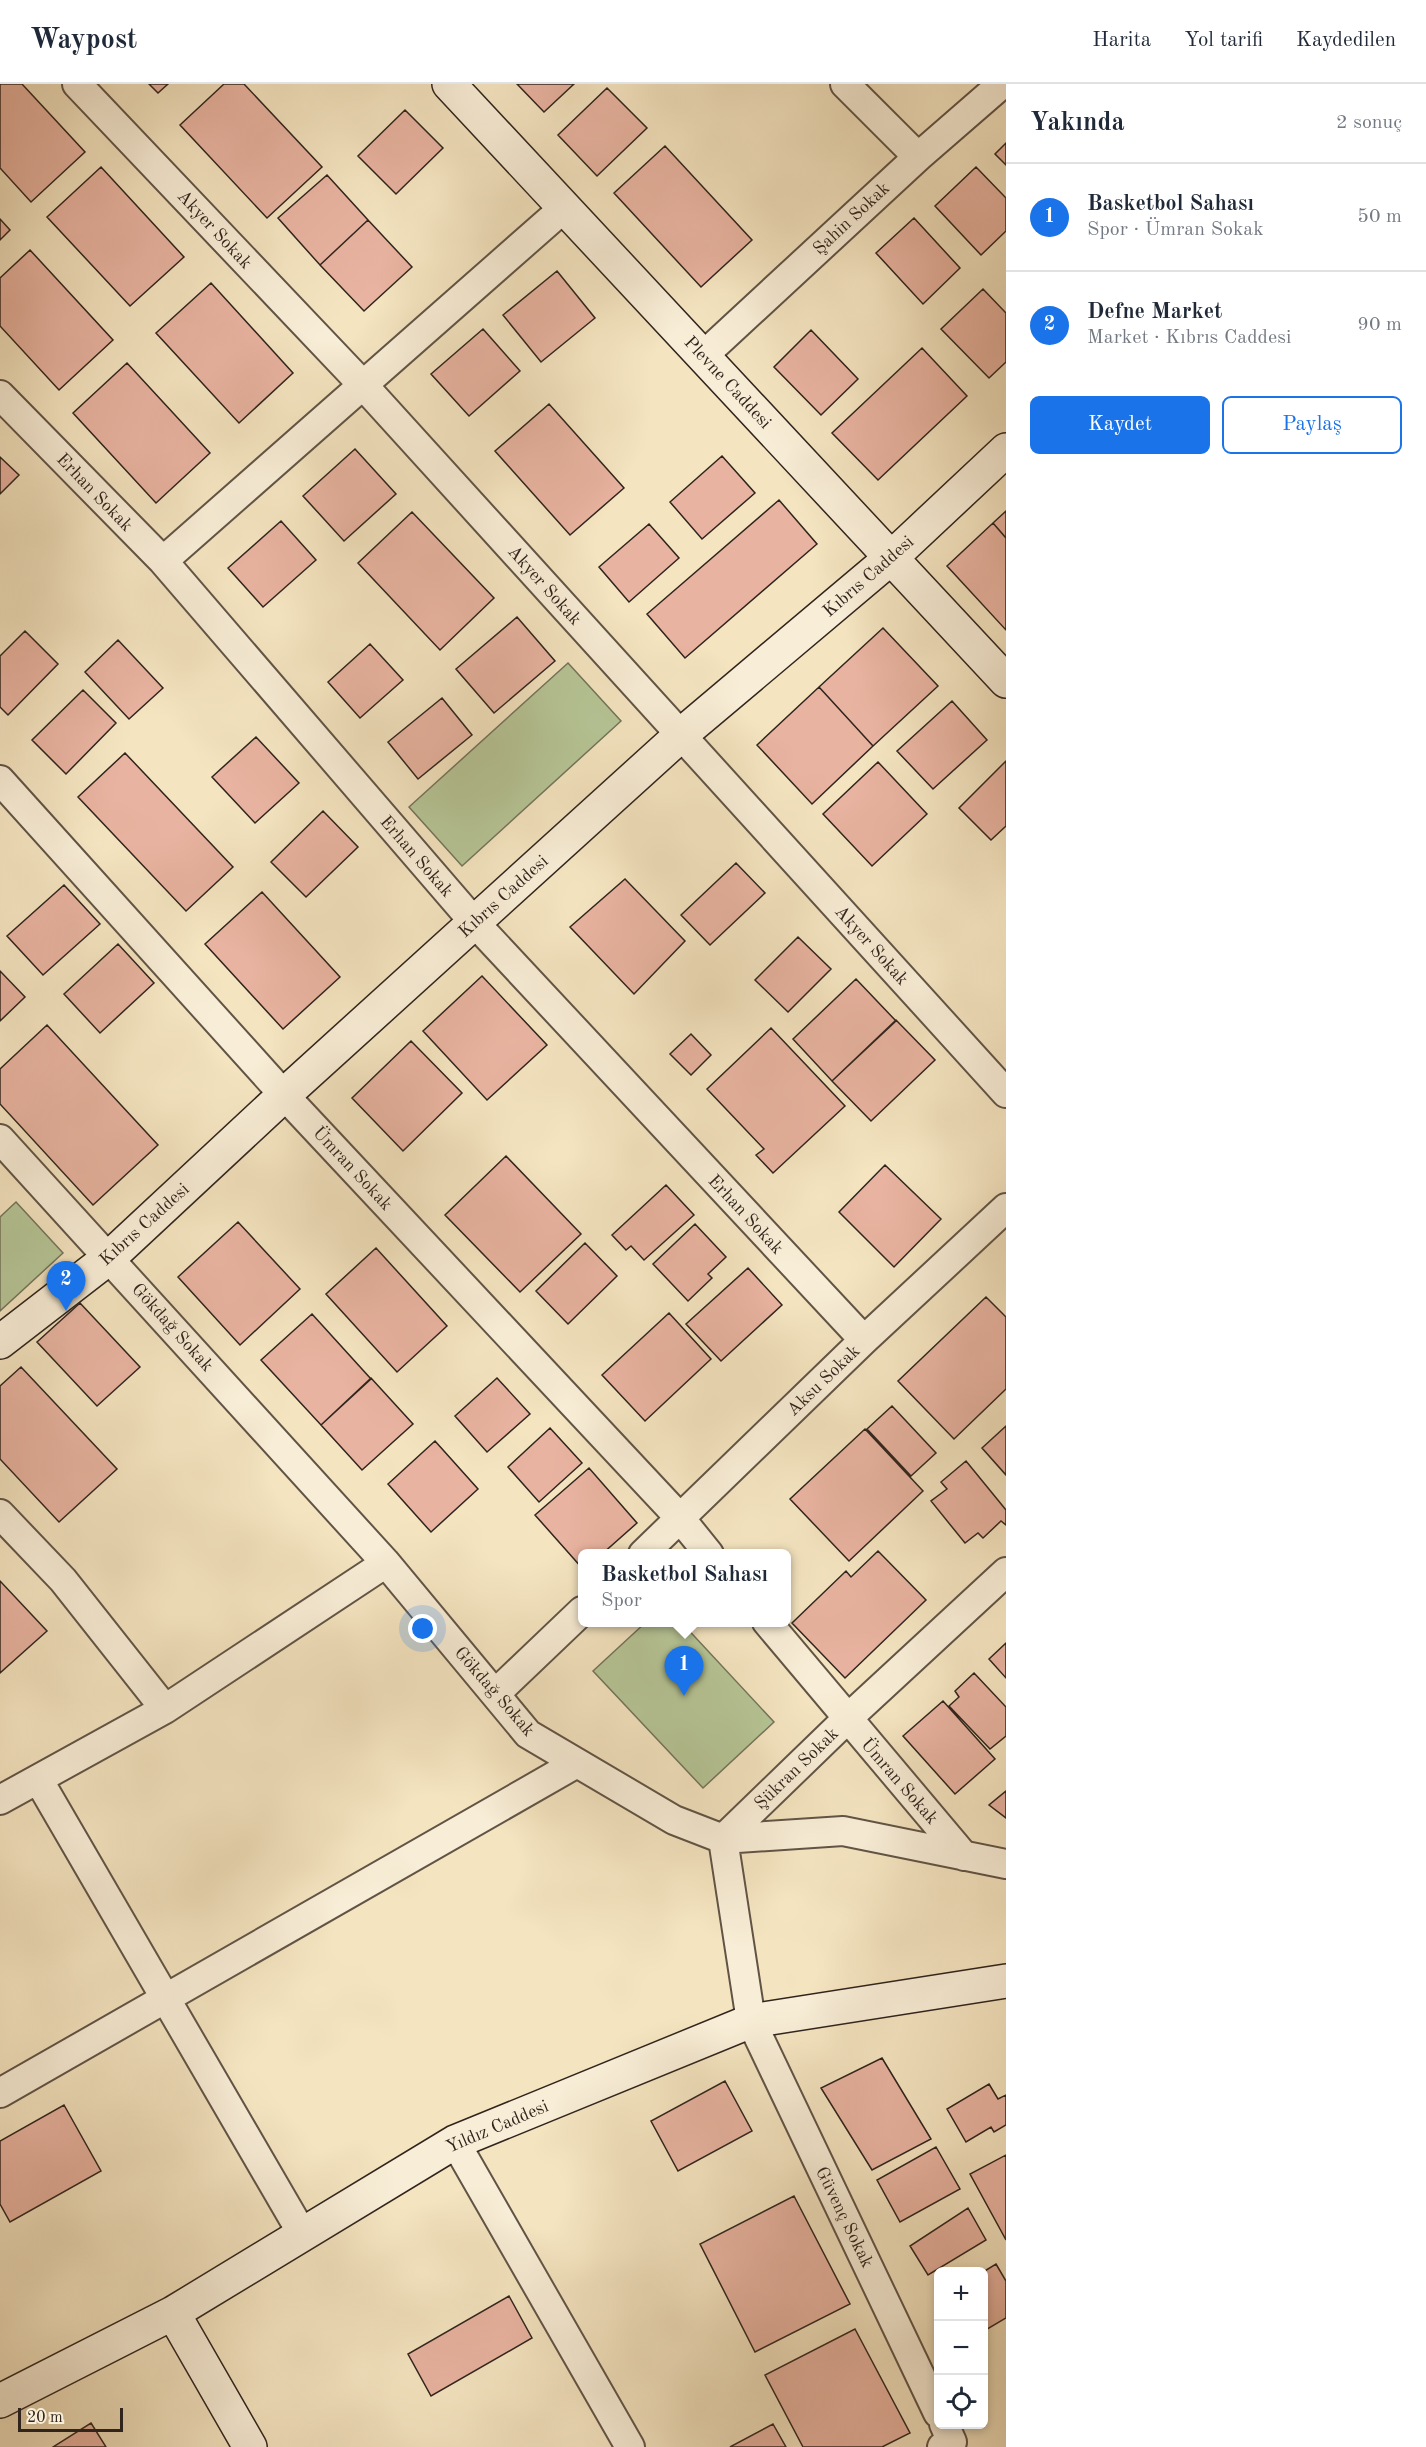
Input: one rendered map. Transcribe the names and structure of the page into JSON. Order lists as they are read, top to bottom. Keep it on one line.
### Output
{"streets":{"street":["Şahin Sokak","Akyer Sokak","Plevne Caddesi","Erhan Sokak","Kıbrıs Caddesi","Ümran Sokak","Gökdağ Sokak","Aksu Sokak","Şükran Sokak","Yıldız Caddesi","Güvenç Sokak"]},"crossings":[["Şahin Sokak","Plevne Caddesi"],["Akyer Sokak","Kıbrıs Caddesi"],["Plevne Caddesi","Kıbrıs Caddesi"],["Erhan Sokak","Kıbrıs Caddesi"],["Erhan Sokak","Aksu Sokak"],["Kıbrıs Caddesi","Ümran Sokak"],["Kıbrıs Caddesi","Gökdağ Sokak"],["Ümran Sokak","Gökdağ Sokak"],["Ümran Sokak","Aksu Sokak"],["Ümran Sokak","Şükran Sokak"],["Gökdağ Sokak","Şükran Sokak"],["Yıldız Caddesi","Güvenç Sokak"]],"scale_bar":"20 m","page":{"header":"Waypost","nav":["Harita","Yol tarifi","Kaydedilen"],"heading":["Yakında","2 sonuç"],"list":[{"mark":"1","name":"Basketbol Sahası","note":"Spor · Ümran Sokak","value":"50 m"},{"mark":"2","name":"Defne Market","note":"Market · Kıbrıs Caddesi","value":"90 m"}],"buttons":["Kaydet","Paylaş"],"pins":["2","1"],"popup":["Basketbol Sahası","Spor"],"map_buttons":["+","−"],"scale":"20 m"}}
